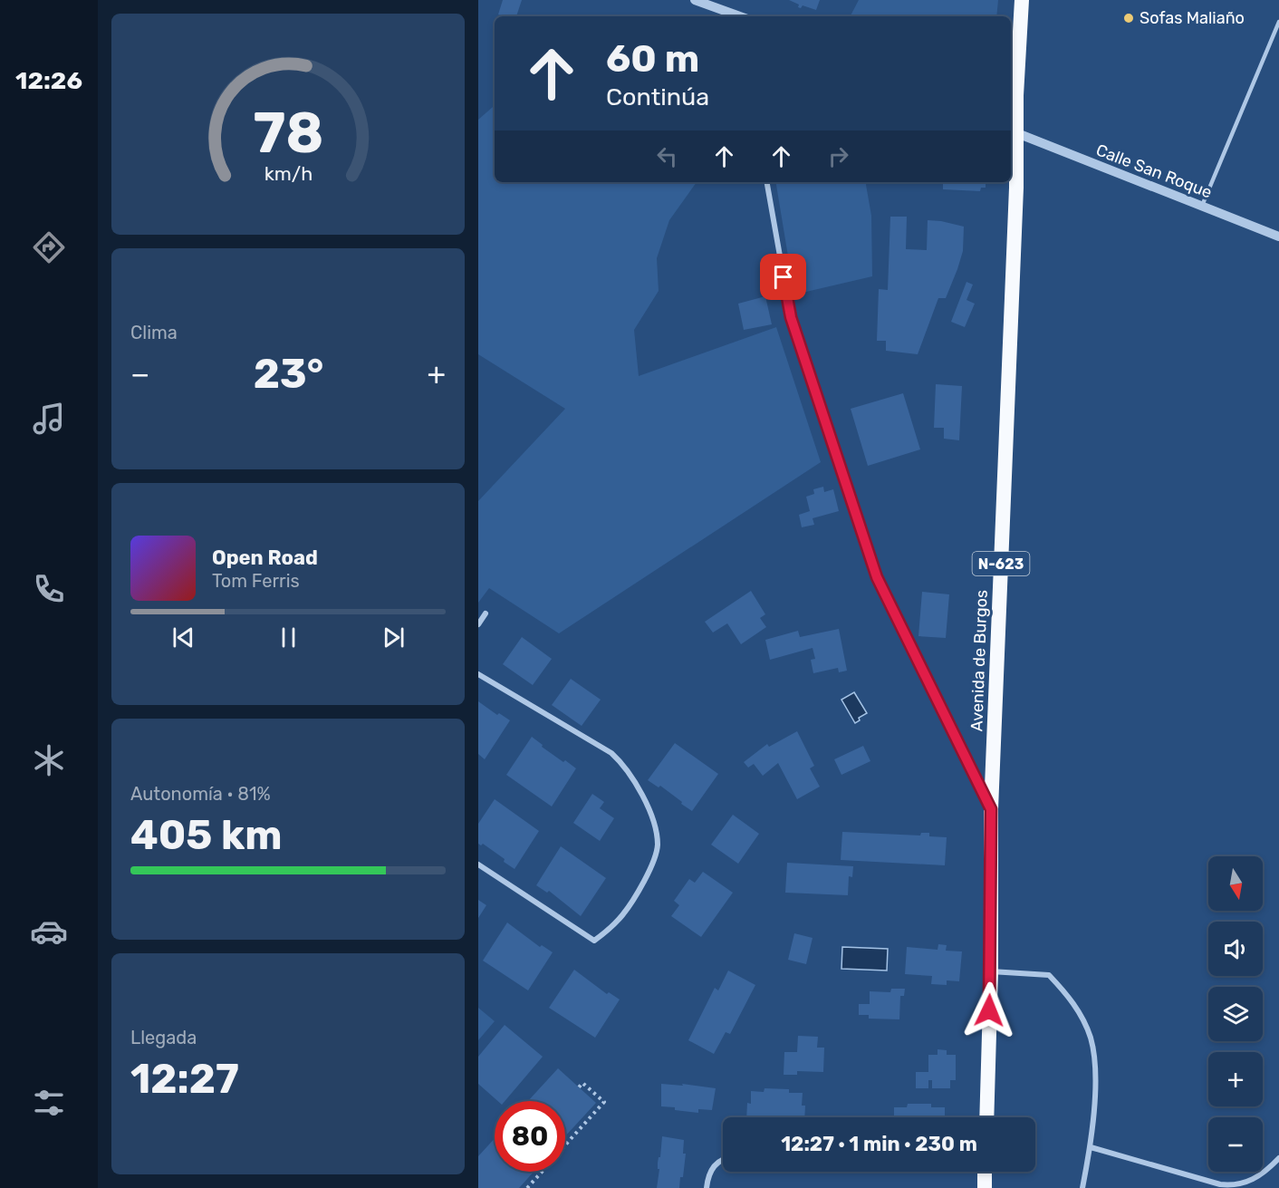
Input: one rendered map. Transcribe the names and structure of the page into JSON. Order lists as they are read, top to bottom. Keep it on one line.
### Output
{"streets":{"highway":["N-623","Avenida de Burgos"],"street":["Calle San Roque"]},"crossings":[["Calle San Roque","Avenida de Burgos"]],"places":["Sofas Maliaño"],"north":"bottom","page":{"tabs":"12:26","turn":["60 m","Continúa"],"tile":["Clima",["Autonomía · 81%","405 km"],["Llegada","12:27"]],"heat":["−","23°","+"],"song":["Open Road","Tom Ferris"],"map_buttons":["+","−"],"limit":"80","trip":"12:27 · 1 min · 230 m","gauge":["78","km/h"]}}
